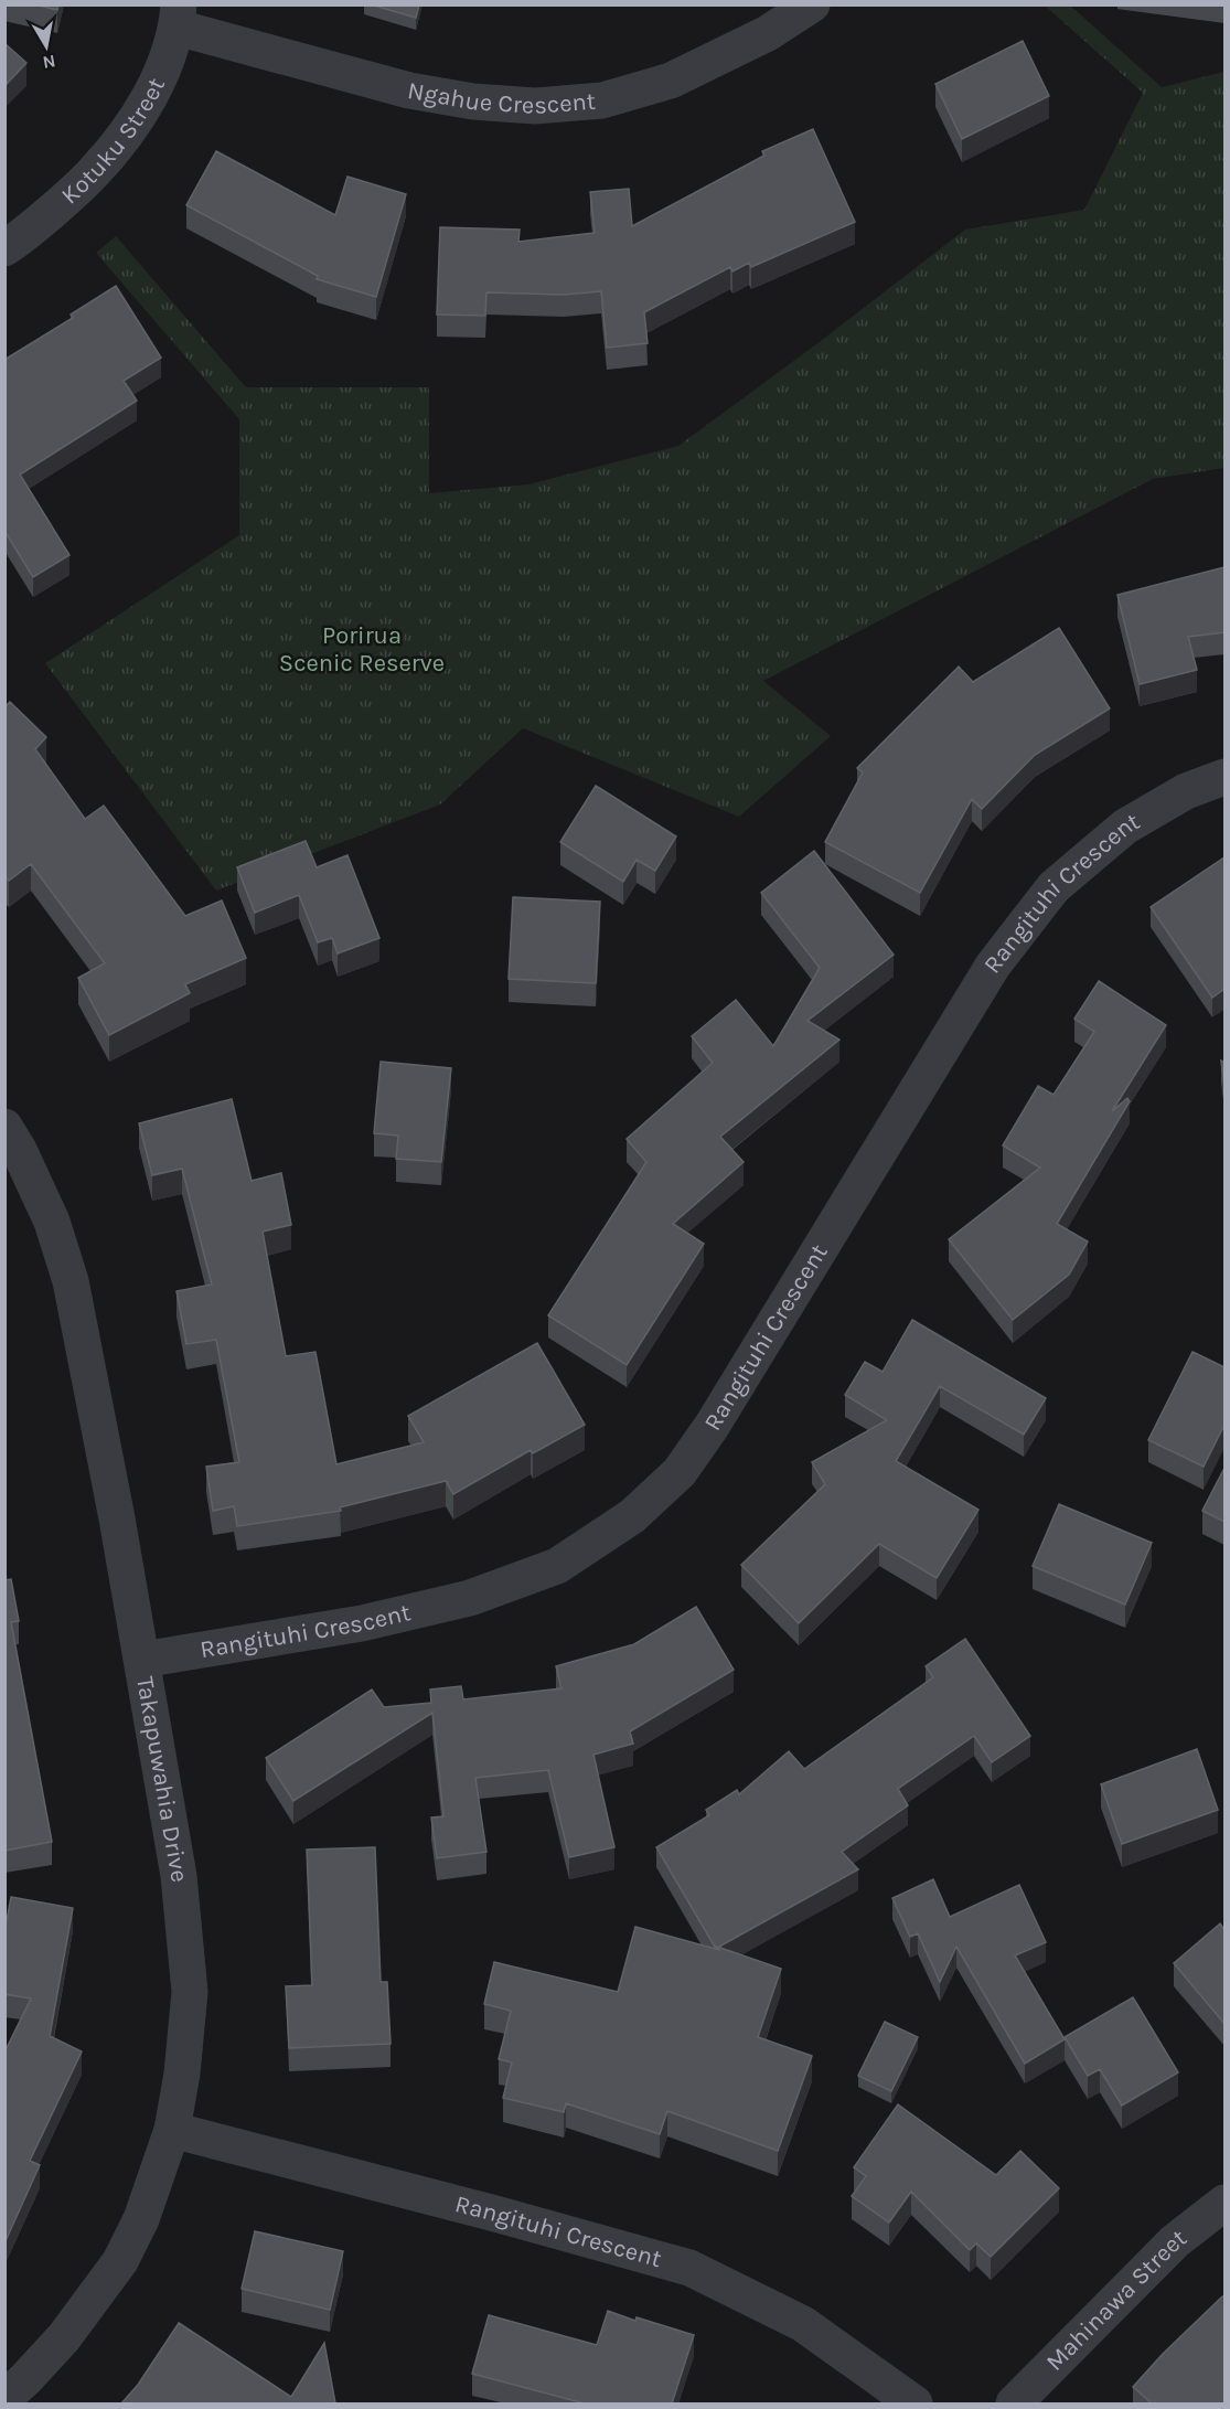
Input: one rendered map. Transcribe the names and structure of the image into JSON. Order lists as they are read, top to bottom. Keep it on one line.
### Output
{"streets":{"street":["Ngahue Crescent","Kotuku Street","Rangituhi Crescent","Takapuwahia Drive","Mahinawa Street"]},"crossings":[["Ngahue Crescent","Kotuku Street"],["Rangituhi Crescent","Takapuwahia Drive"]],"parks":["Porirua Scenic Reserve"],"north":"bottom"}
